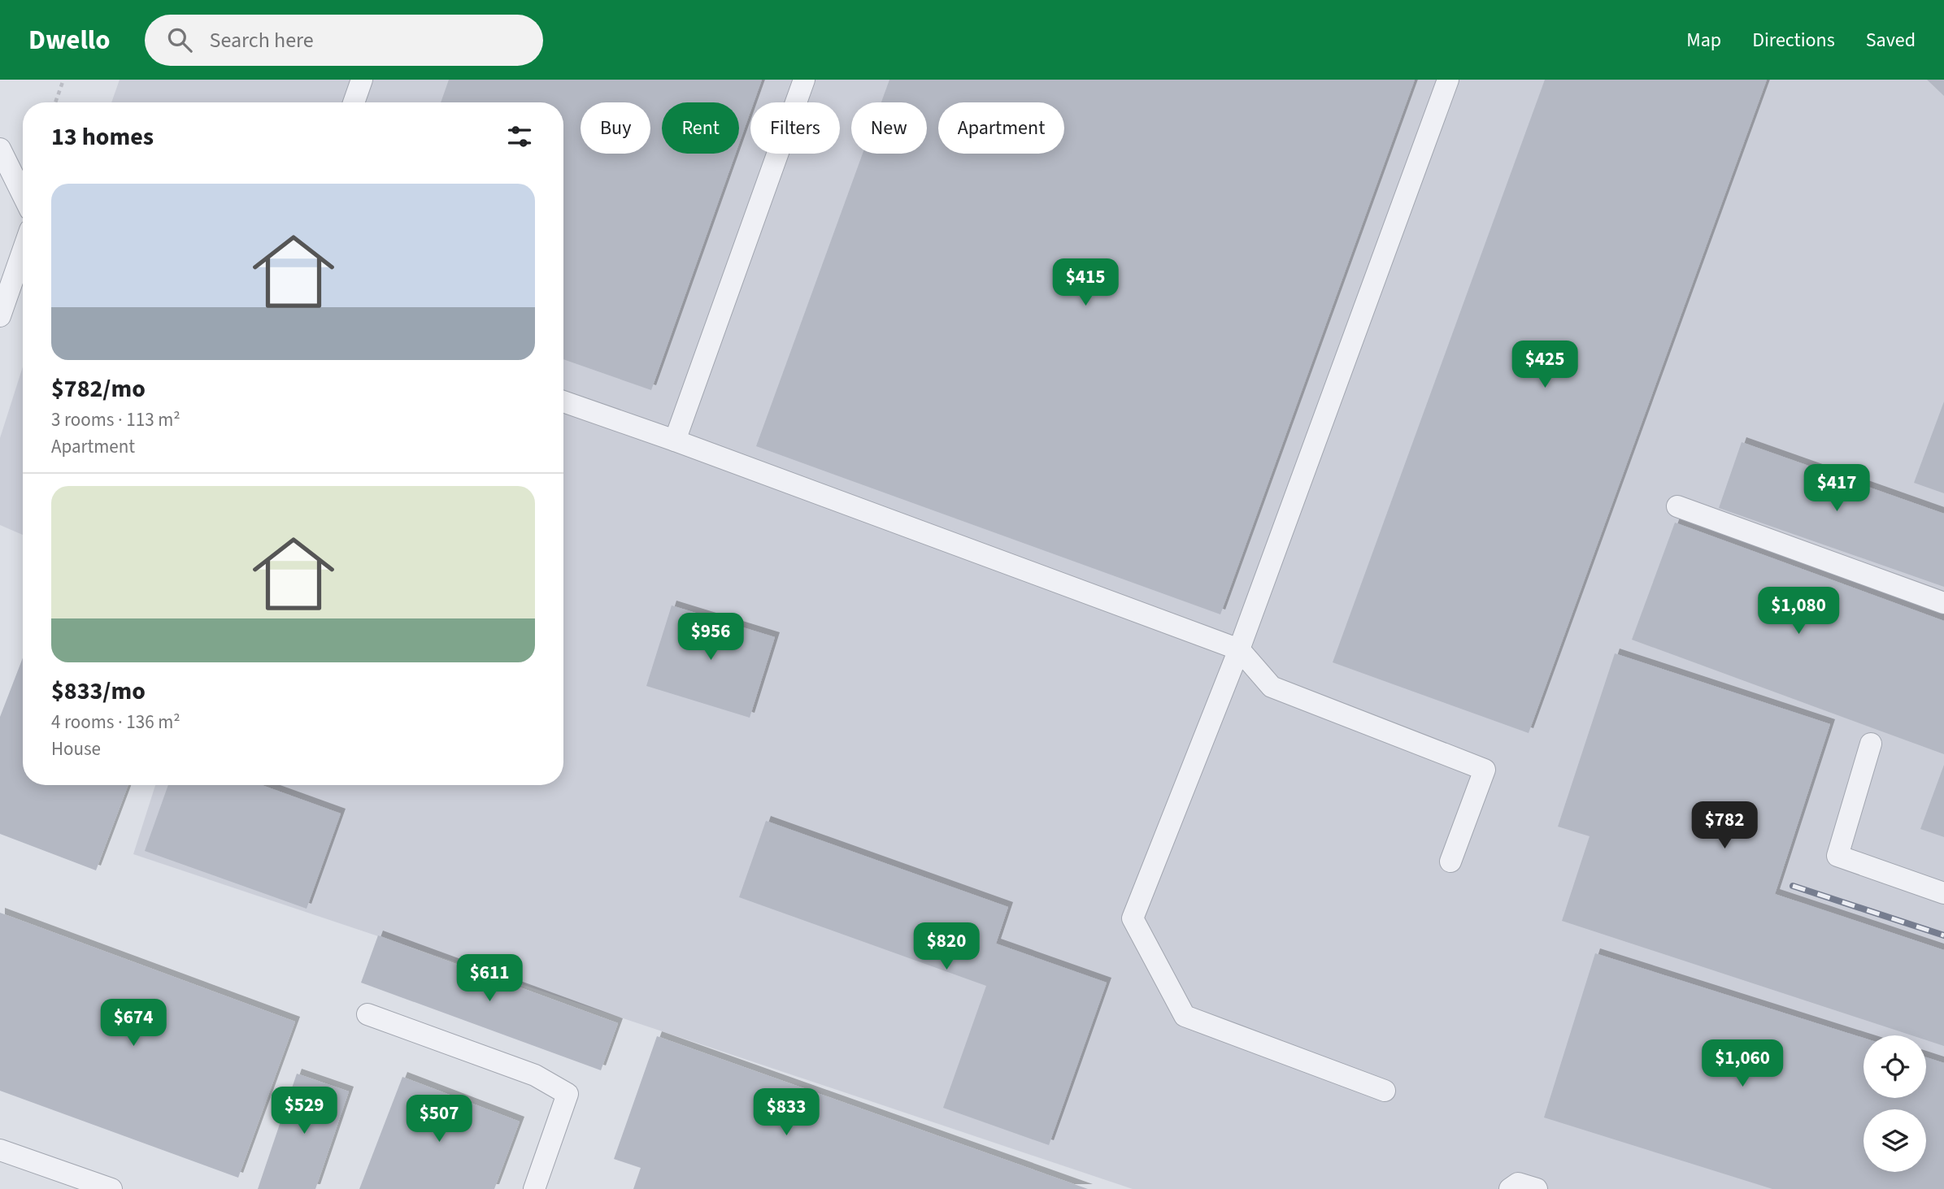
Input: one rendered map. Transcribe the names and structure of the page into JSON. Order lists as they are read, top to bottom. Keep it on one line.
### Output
{"page":{"header":"Dwello","search":"Search here","nav":["Map","Directions","Saved"],"chip":["Buy","Rent","Filters","New","Apartment"],"heading":"13 homes","list":[{"name":"$782/mo","note":"3 rooms · 113 m² · Apartment"},{"name":"$833/mo","note":"4 rooms · 136 m² · House"}],"price":["$415","$425","$417","$1,080","$956","$782","$820","$611","$674","$1,060","$529","$833","$507"]}}
